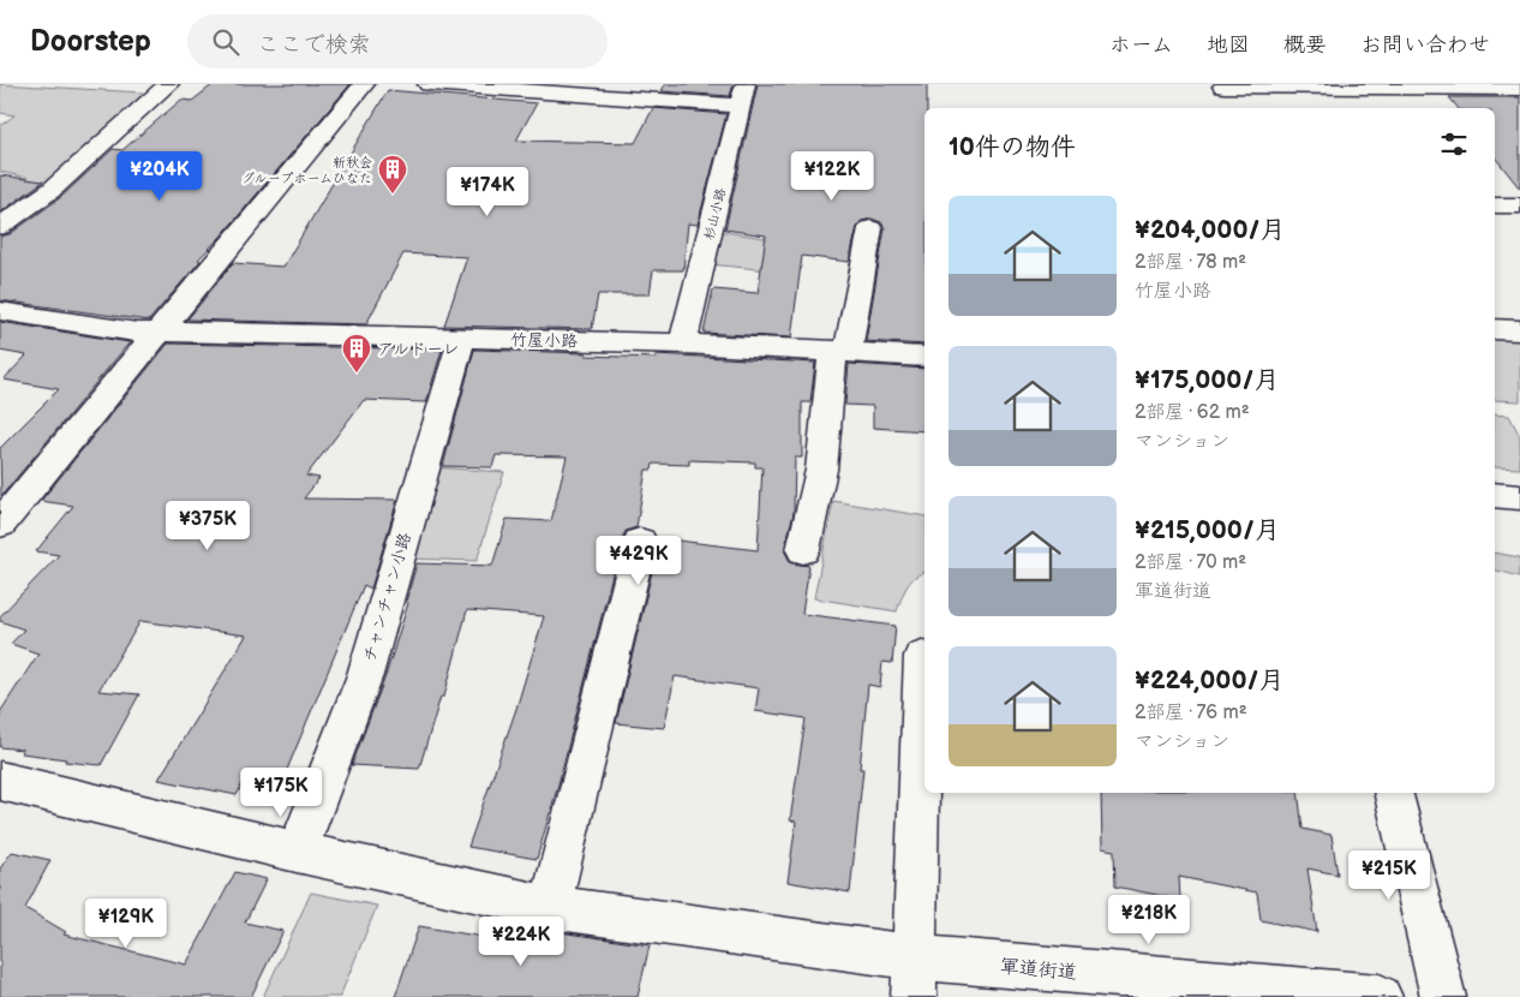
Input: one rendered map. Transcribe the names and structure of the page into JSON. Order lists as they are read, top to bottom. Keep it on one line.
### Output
{"streets":{"street":["杉山小路","竹屋小路","チャンチャン小路","軍道街道"]},"crossings":[["杉山小路","竹屋小路"],["竹屋小路","チャンチャン小路"],["チャンチャン小路","軍道街道"]],"places":{"building":["新秋会 グループホームひなた","アルドーレ"]},"page":{"header":"Doorstep","search":"ここで検索","nav":["ホーム","地図","概要","お問い合わせ"],"heading":"10件の物件","price":["¥204K","¥122K","¥174K","¥375K","¥429K","¥175K","¥215K","¥218K","¥129K","¥224K"],"list":[{"name":"¥204,000/月","note":"2部屋 · 78 m² · 竹屋小路"},{"name":"¥175,000/月","note":"2部屋 · 62 m² · マンション"},{"name":"¥215,000/月","note":"2部屋 · 70 m² · 軍道街道"},{"name":"¥224,000/月","note":"2部屋 · 76 m² · マンション"}]}}
